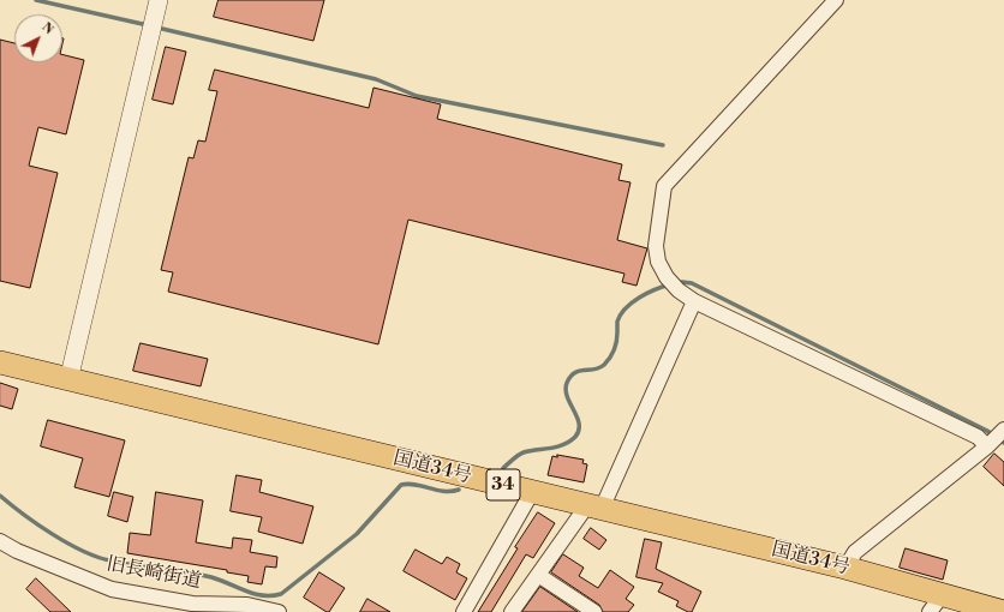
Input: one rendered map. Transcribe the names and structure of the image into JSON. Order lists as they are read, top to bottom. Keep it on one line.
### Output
{"streets":{"highway":["国道34号","34"],"street":["旧長崎街道"]},"north":"top right"}
